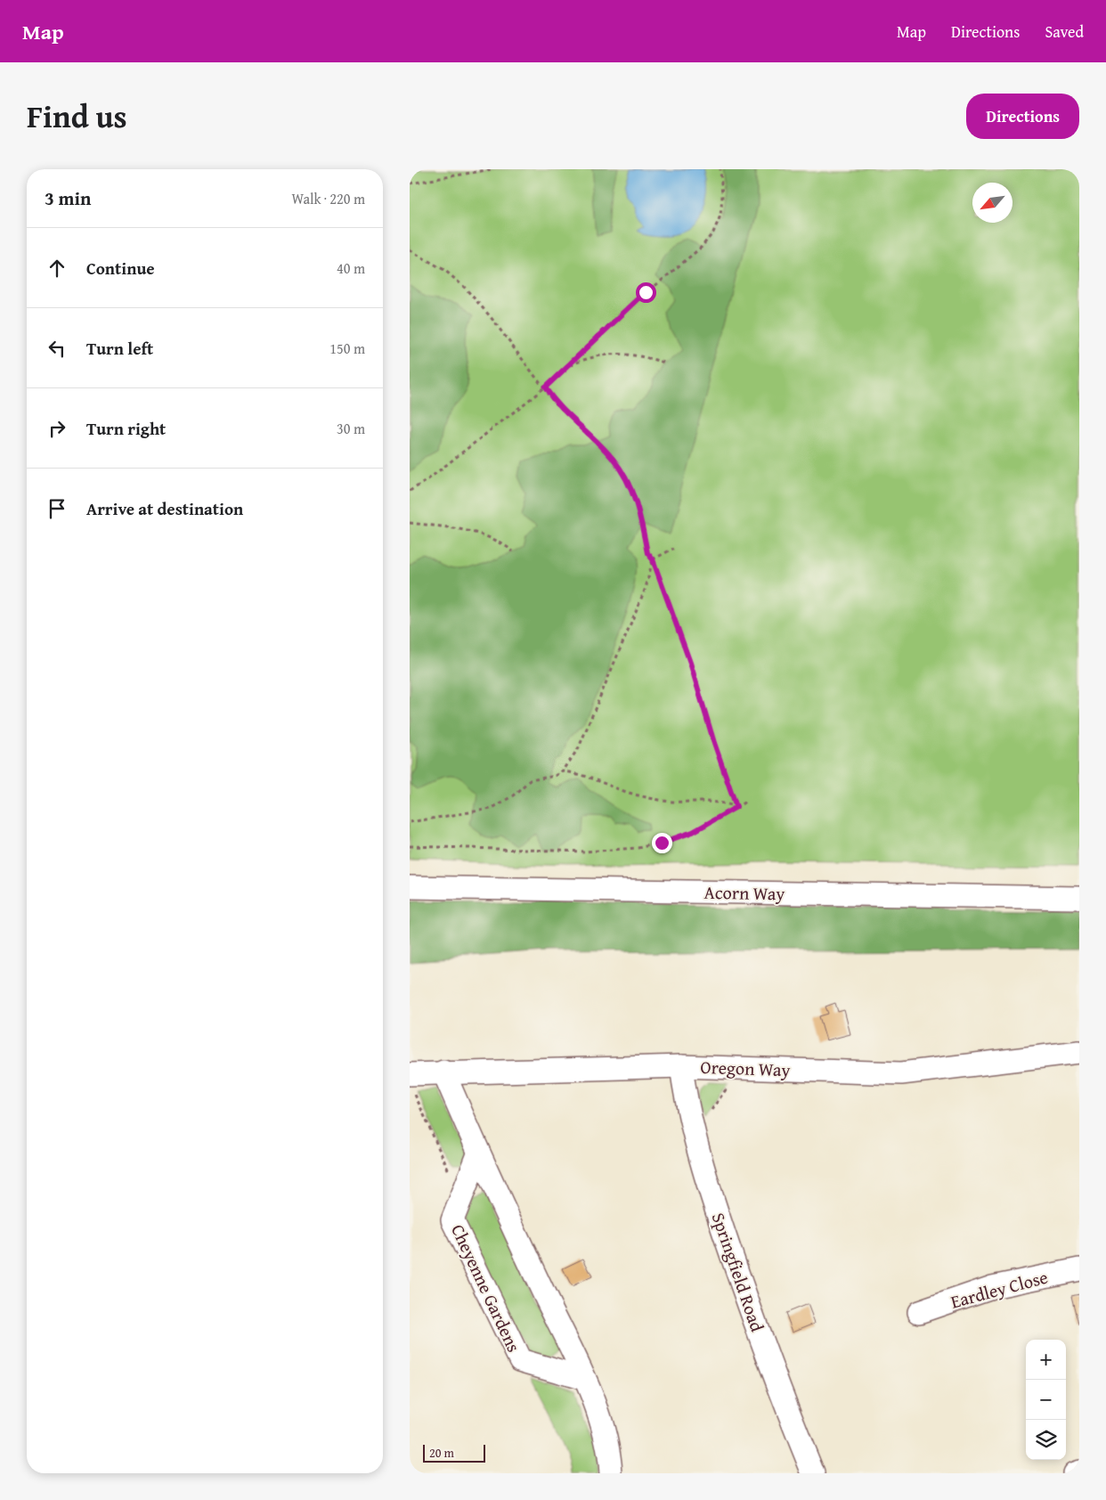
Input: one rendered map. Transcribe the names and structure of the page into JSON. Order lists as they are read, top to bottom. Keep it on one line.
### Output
{"streets":{"street":["Acorn Way","Oregon Way","Springfield Road","Cheyenne Gardens","Eardley Close"]},"crossings":[["Oregon Way","Springfield Road"]],"scale_bar":"20 m","north":"bottom left","page":{"header":"Map","nav":["Map","Directions","Saved"],"title":"Find us","buttons":"Directions","heading":["3 min","Walk · 220 m"],"list":[["Continue","40 m"],["Turn left","150 m"],["Turn right","30 m"],"Arrive at destination"],"map_buttons":["+","−"],"scale":"20 m"}}
